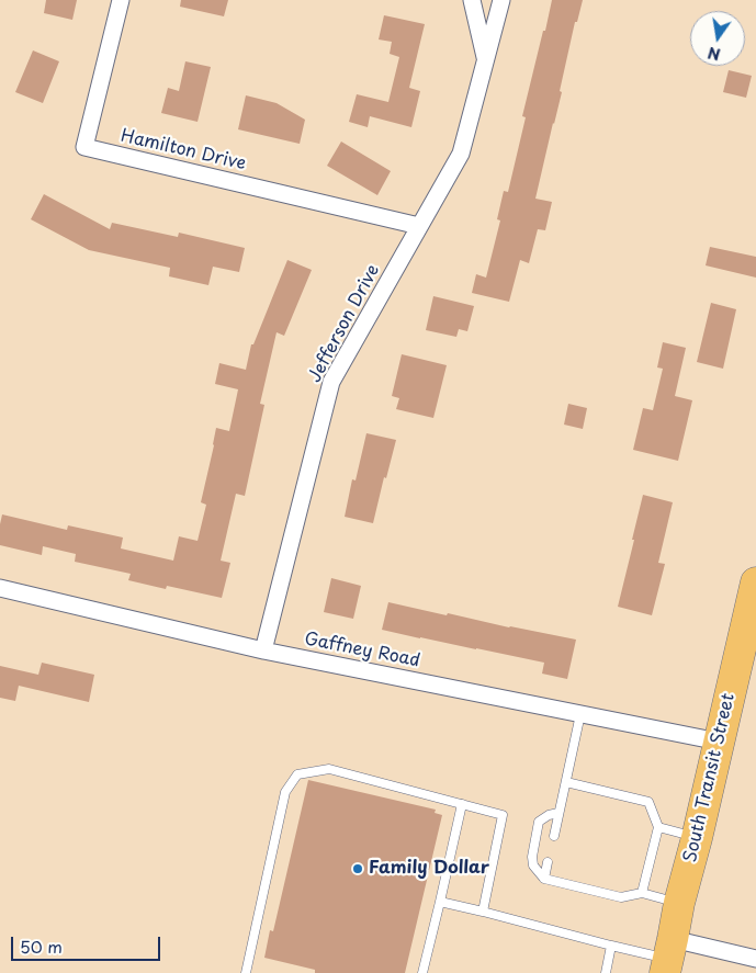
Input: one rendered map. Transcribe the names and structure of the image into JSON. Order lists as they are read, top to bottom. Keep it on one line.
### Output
{"streets":{"highway":["South Transit Street"],"street":["Hamilton Drive","Jefferson Drive","Gaffney Road"]},"crossings":[["Hamilton Drive","Jefferson Drive"],["Jefferson Drive","Gaffney Road"],["Gaffney Road","South Transit Street"]],"places":["Family Dollar"],"scale_bar":"50 m","north":"bottom"}
